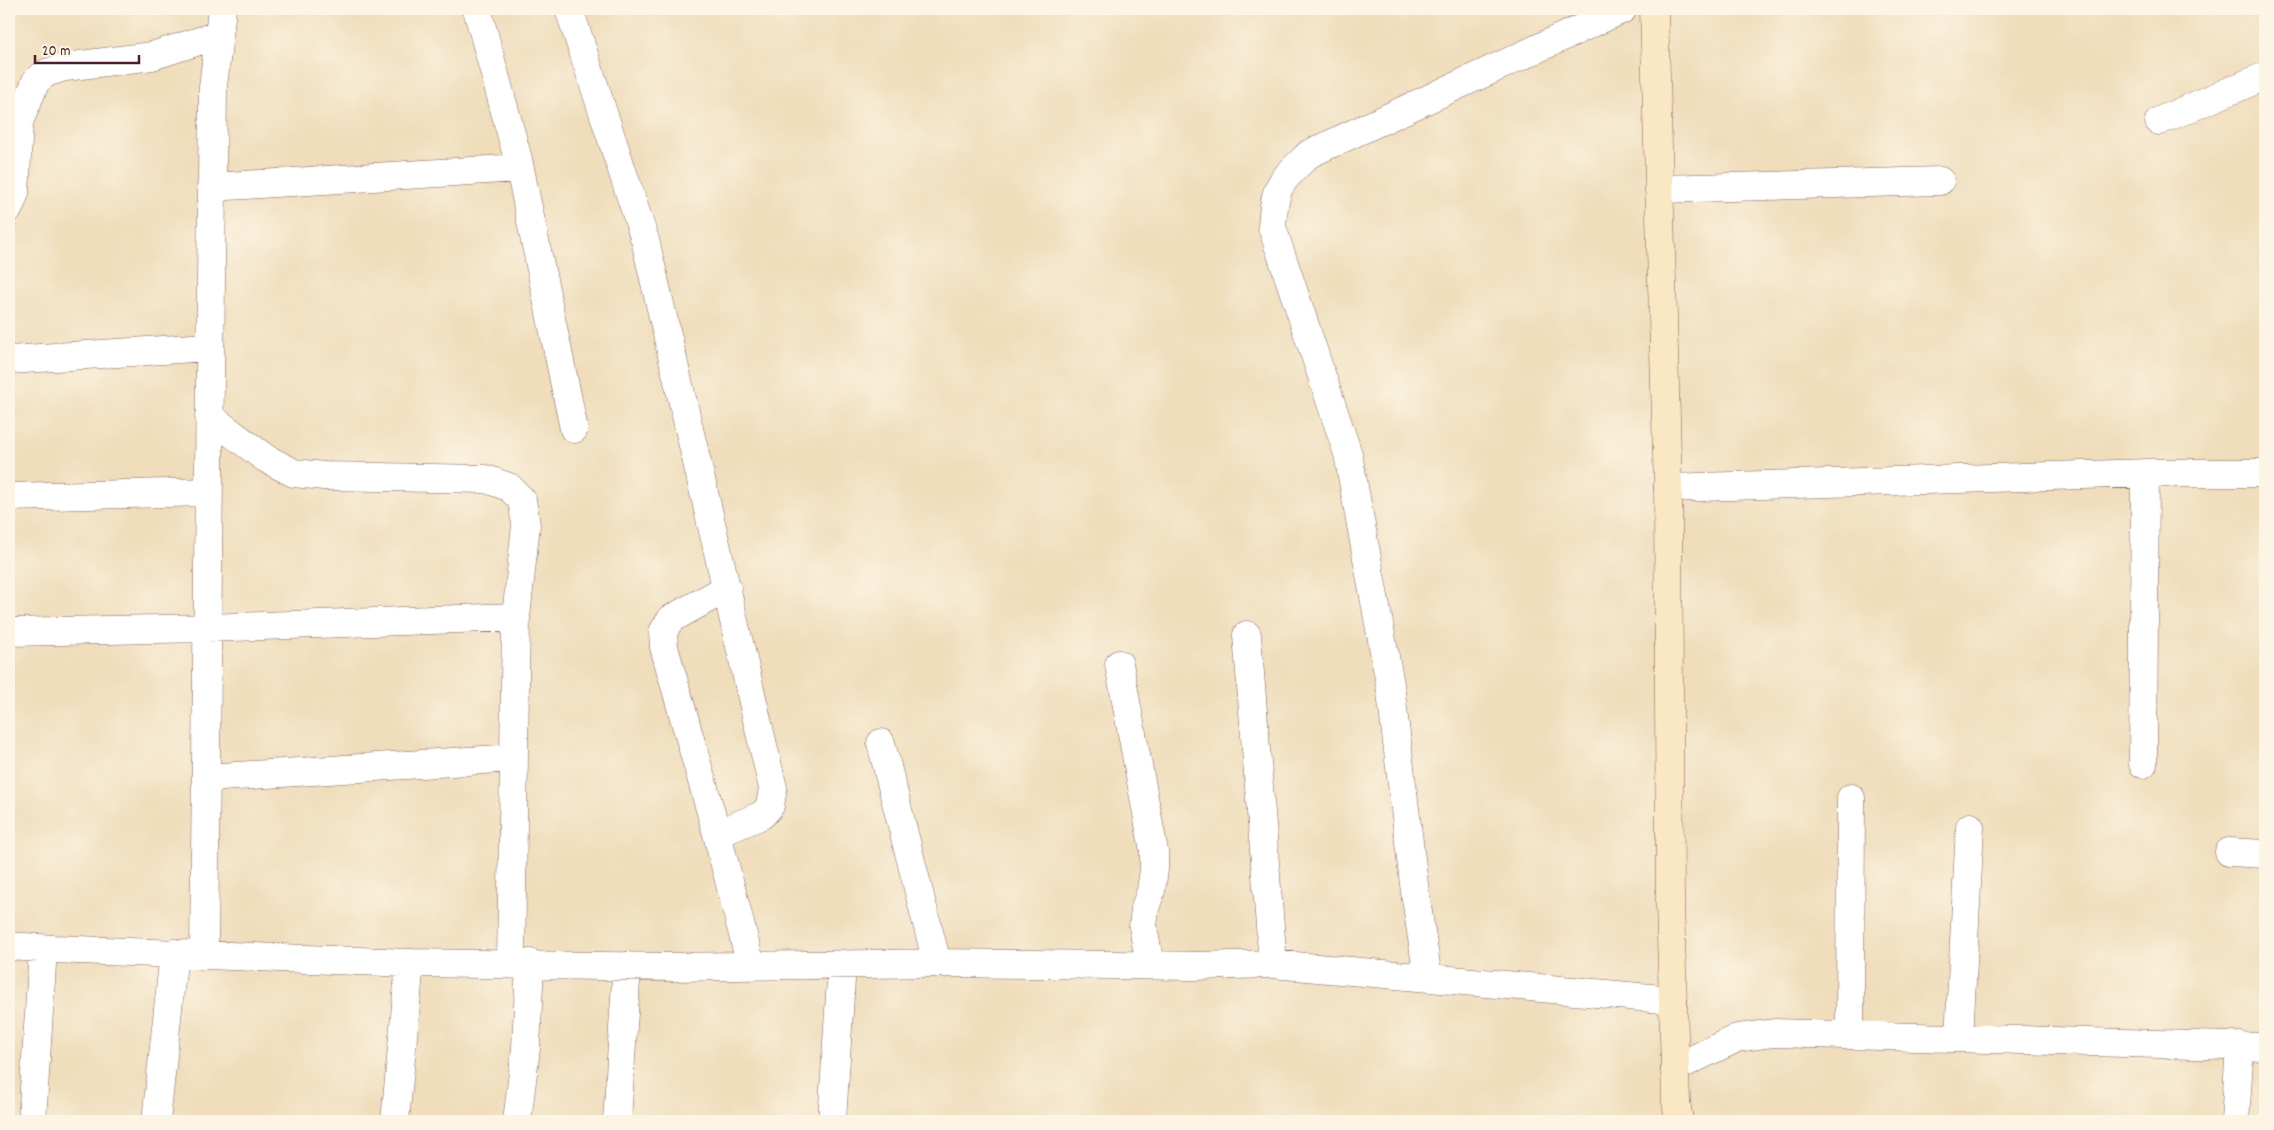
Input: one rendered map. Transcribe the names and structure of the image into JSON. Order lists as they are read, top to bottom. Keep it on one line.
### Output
{"scale_bar":"20 m"}
